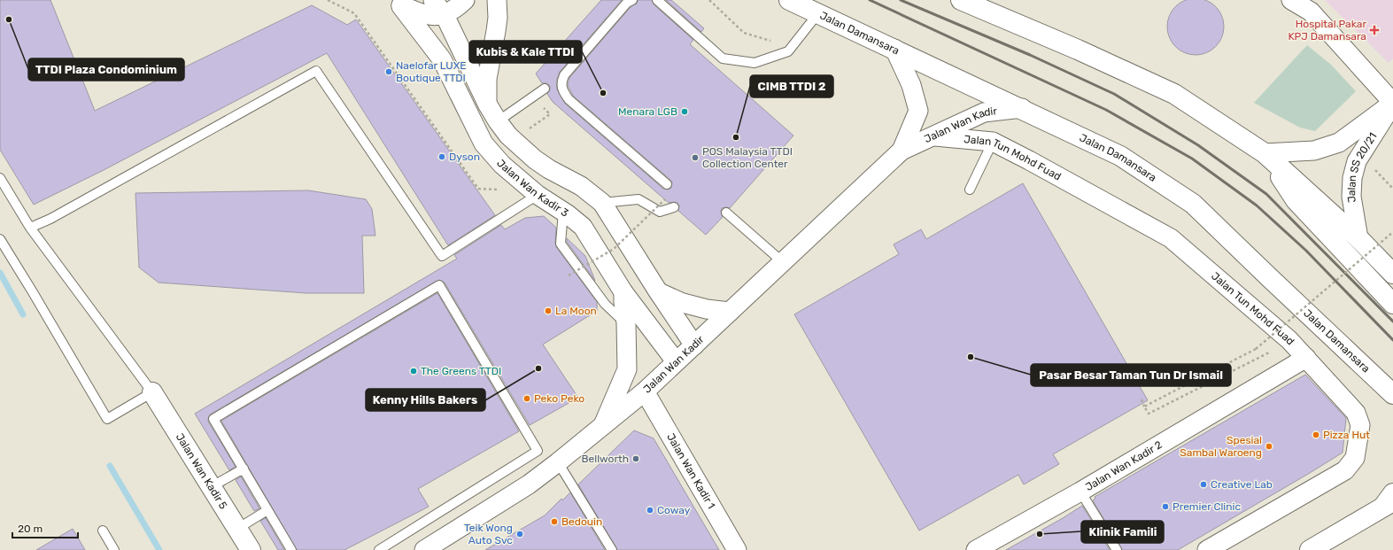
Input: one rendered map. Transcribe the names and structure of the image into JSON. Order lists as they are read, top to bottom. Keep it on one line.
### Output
{"streets":{"main road":["Jalan Damansara","Jalan Wan Kadir 5"],"street":["Jalan Wan Kadir","Jalan Tun Mohd Fuad","Jalan SS 20/21","Jalan Wan Kadir 3","Jalan Wan Kadir 2","Jalan Wan Kadir 1"]},"crossings":[["Jalan Damansara","Jalan Wan Kadir"],["Jalan Wan Kadir","Jalan Tun Mohd Fuad"],["Jalan Wan Kadir","Jalan Wan Kadir 3"],["Jalan Wan Kadir","Jalan Wan Kadir 1"],["Jalan Tun Mohd Fuad","Jalan Wan Kadir 2"]],"places":{"other":["TTDI Plaza Condominium","Naelofar LUXE Boutique TTDI","Kubis & Kale TTDI","Menara LGB","CIMB TTDI 2","Dyson","POS Malaysia TTDI Collection Center","La Moon","Pasar Besar Taman Tun Dr Ismail","Kenny Hills Bakers","The Greens TTDI","Peko Peko","Pizza Hut","Spesial Sambal Waroeng","Bellworth","Creative Lab","Premier Clinic","Coway","Bedouin","Teik Wong Auto Svc","Klinik Famili"],"health":["Hospital Pakar KPJ Damansara"]},"scale_bar":"20 m"}
